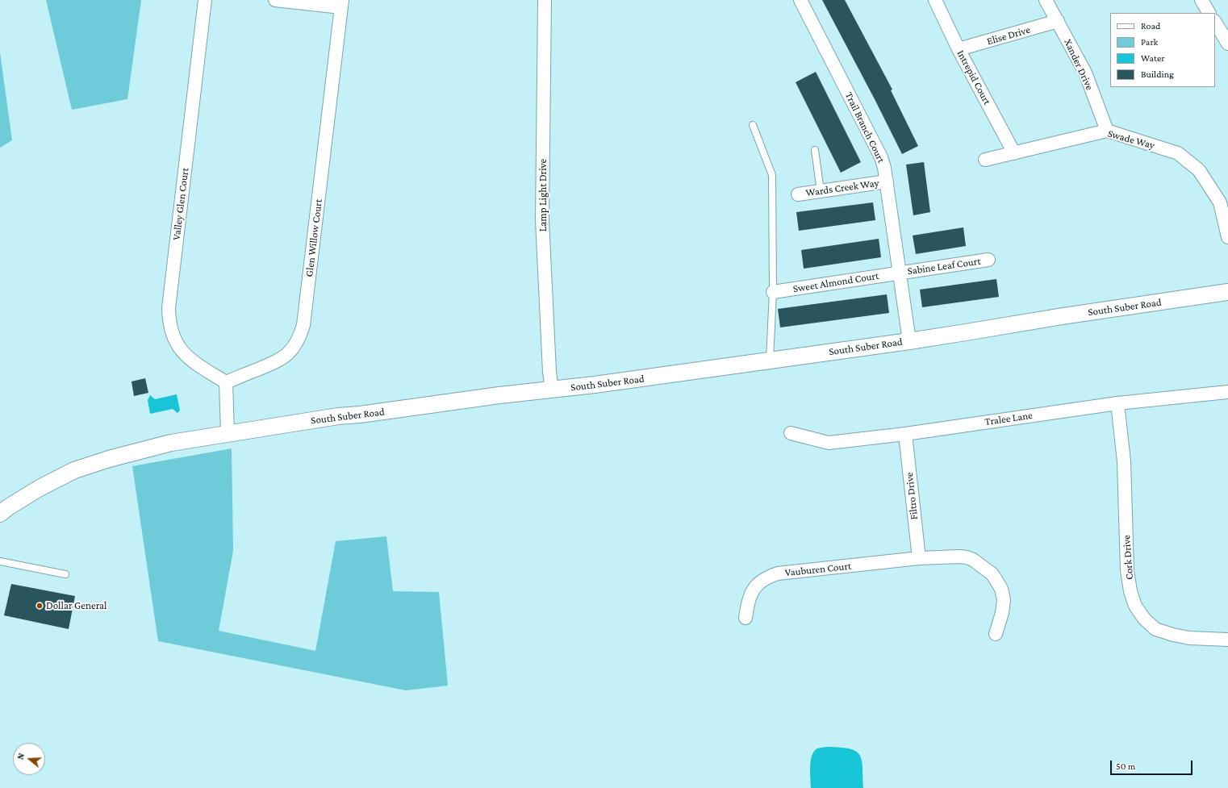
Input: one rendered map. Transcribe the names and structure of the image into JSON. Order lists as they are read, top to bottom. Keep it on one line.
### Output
{"streets":{"street":["Elise Drive","Xander Drive","Intrepid Court","Trail Branch Court","Swade Way","Wards Creek Way","Lamp Light Drive","Valley Glen Court","Glen Willow Court","Sabine Leaf Court","Sweet Almond Court","South Suber Road","Tralee Lane","Filtro Drive","Cork Drive","Vauburen Court"]},"crossings":[["Elise Drive","Xander Drive"],["Elise Drive","Intrepid Court"],["Xander Drive","Swade Way"],["Intrepid Court","Swade Way"],["Trail Branch Court","Wards Creek Way"],["Trail Branch Court","Sabine Leaf Court"],["Trail Branch Court","Sweet Almond Court"],["Trail Branch Court","South Suber Road"],["Lamp Light Drive","South Suber Road"],["Valley Glen Court","Glen Willow Court"],["Sabine Leaf Court","Sweet Almond Court"],["Tralee Lane","Filtro Drive"],["Tralee Lane","Cork Drive"],["Filtro Drive","Vauburen Court"]],"places":["Dollar General"],"legend":["Road","Park","Water","Building"],"scale_bar":"50 m","north":"left"}
